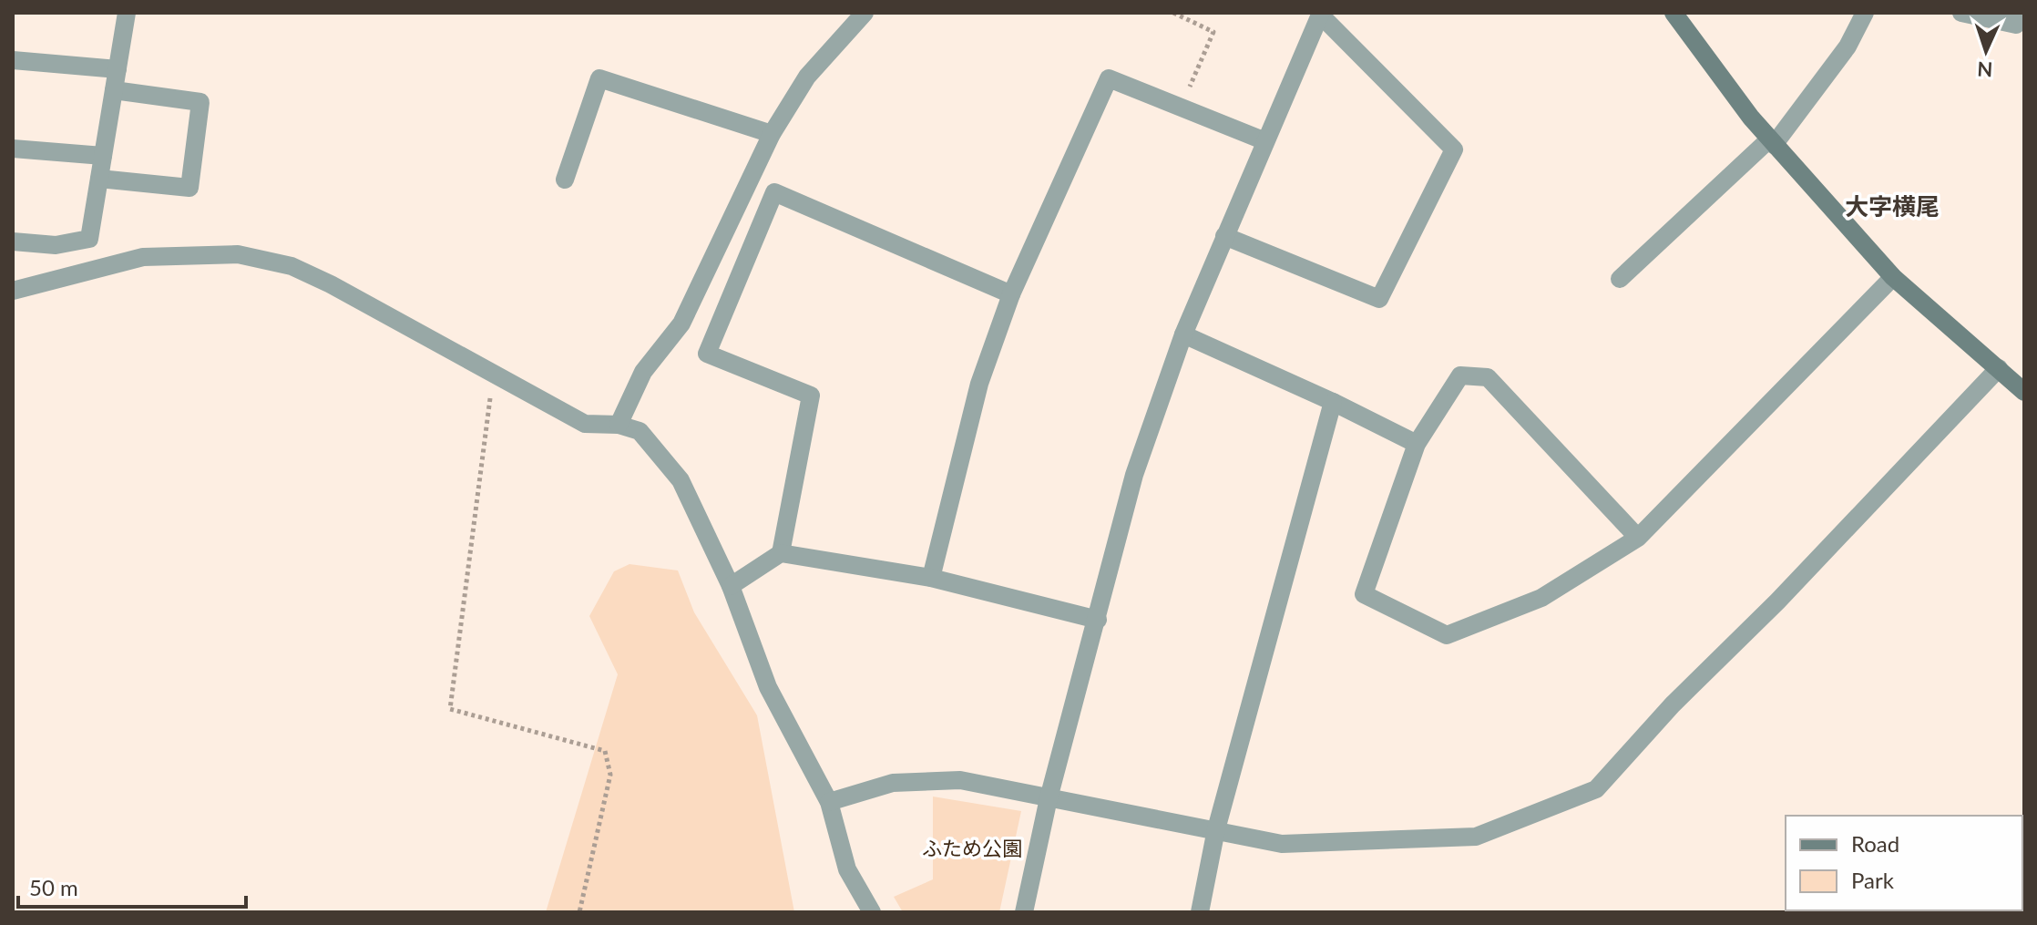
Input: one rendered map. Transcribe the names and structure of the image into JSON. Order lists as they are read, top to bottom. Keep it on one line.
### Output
{"districts":["大字横尾"],"parks":["ふため公園"],"legend":["Road","Park"],"scale_bar":"50 m","north":"bottom"}
